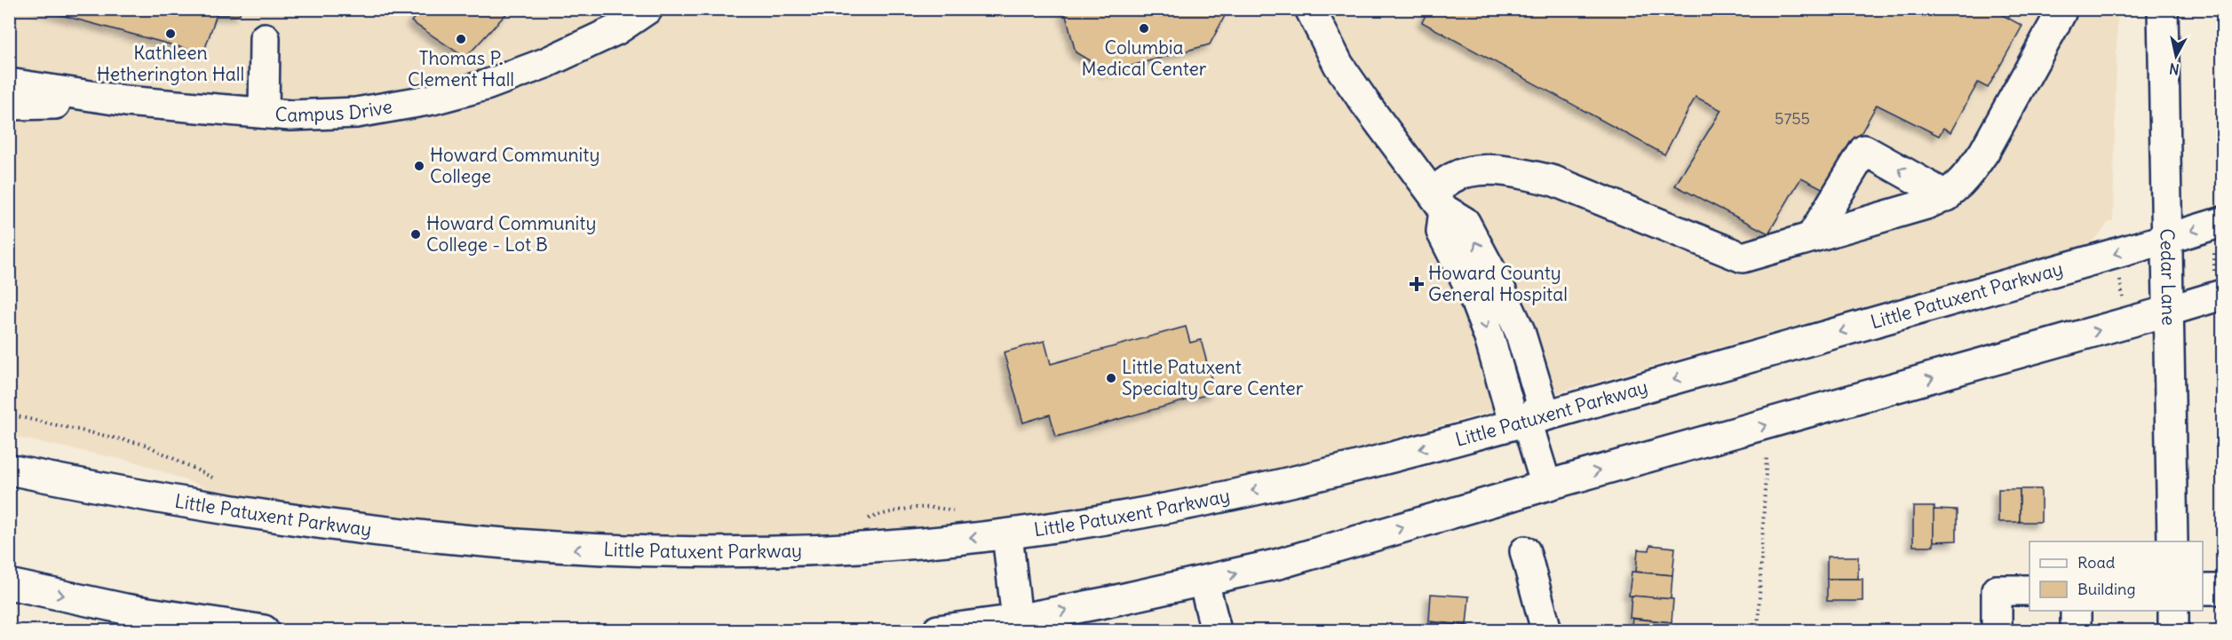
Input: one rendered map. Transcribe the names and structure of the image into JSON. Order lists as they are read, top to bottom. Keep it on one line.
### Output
{"streets":{"main road":["Campus Drive","Cedar Lane","Little Patuxent Parkway"]},"crossings":[["Cedar Lane","Little Patuxent Parkway"]],"places":{"other":["Columbia Medical Center","Kathleen Hetherington Hall","Thomas P. Clement Hall","Howard Community College","Howard Community College - Lot B","Little Patuxent Specialty Care Center"],"health":["Howard County General Hospital"]},"house_numbers":["5755"],"legend":["Road","Building"],"north":"bottom"}
